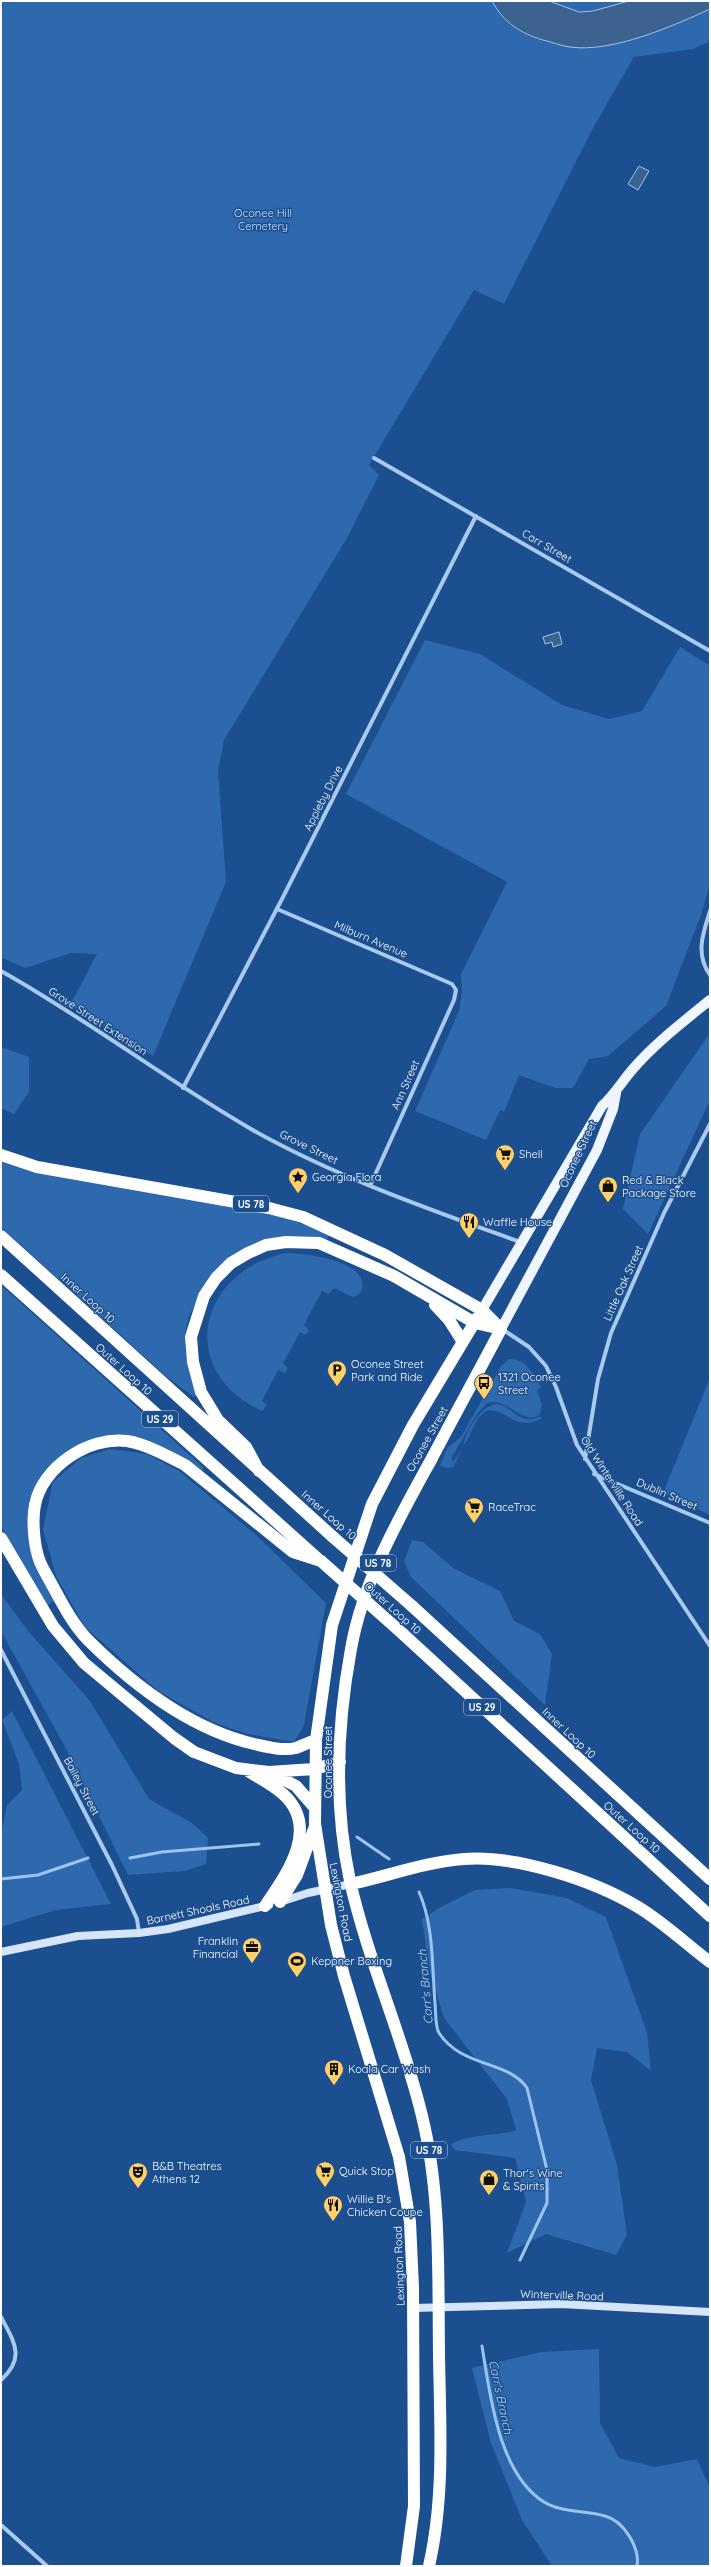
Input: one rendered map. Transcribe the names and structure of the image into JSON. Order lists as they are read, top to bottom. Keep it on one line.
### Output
{"streets":{"highway":["Oconee Street","US 78","Inner Loop 10","Outer Loop 10","US 29","Lexington Road"],"main road":["Barnett Shoals Road","Winterville Road"],"street":["Carr Street","Appleby Drive","Milburn Avenue","Grove Street Extension","Ann Street","Grove Street","Little Oak Street","Old Winterville Road","Dublin Street","Bailey Street"]},"crossings":[["Carr Street","Appleby Drive"],["Appleby Drive","Milburn Avenue"],["Appleby Drive","Grove Street Extension"],["Appleby Drive","Grove Street"],["Milburn Avenue","Ann Street"],["Grove Street Extension","Grove Street"],["Ann Street","Grove Street"],["Grove Street","Oconee Street"],["Oconee Street","US 78"],["Oconee Street","Old Winterville Road"],["Oconee Street","Lexington Road"],["US 78","Old Winterville Road"],["Little Oak Street","Old Winterville Road"],["Old Winterville Road","Dublin Street"],["Bailey Street","Barnett Shoals Road"],["Lexington Road","Barnett Shoals Road"],["Lexington Road","Winterville Road"]],"water":["Carr's Branch"],"parks":["Oconee Hill Cemetery"],"places":{"supermarket":["Shell","RaceTrac","Quick Stop"],"place":["Georgia Flora"],"shop":["Red & Black Package Store","Thor's Wine & Spirits"],"restaurant":["Waffle House","Willie B's Chicken Coupe"],"parking":["Oconee Street Park and Ride"],"bus stop":["1321 Oconee Street"],"office":["Franklin Financial"],"sports":["Keppner Boxing"],"building":["Koala Car Wash"],"theatre":["B&B Theatres Athens 12"]}}
